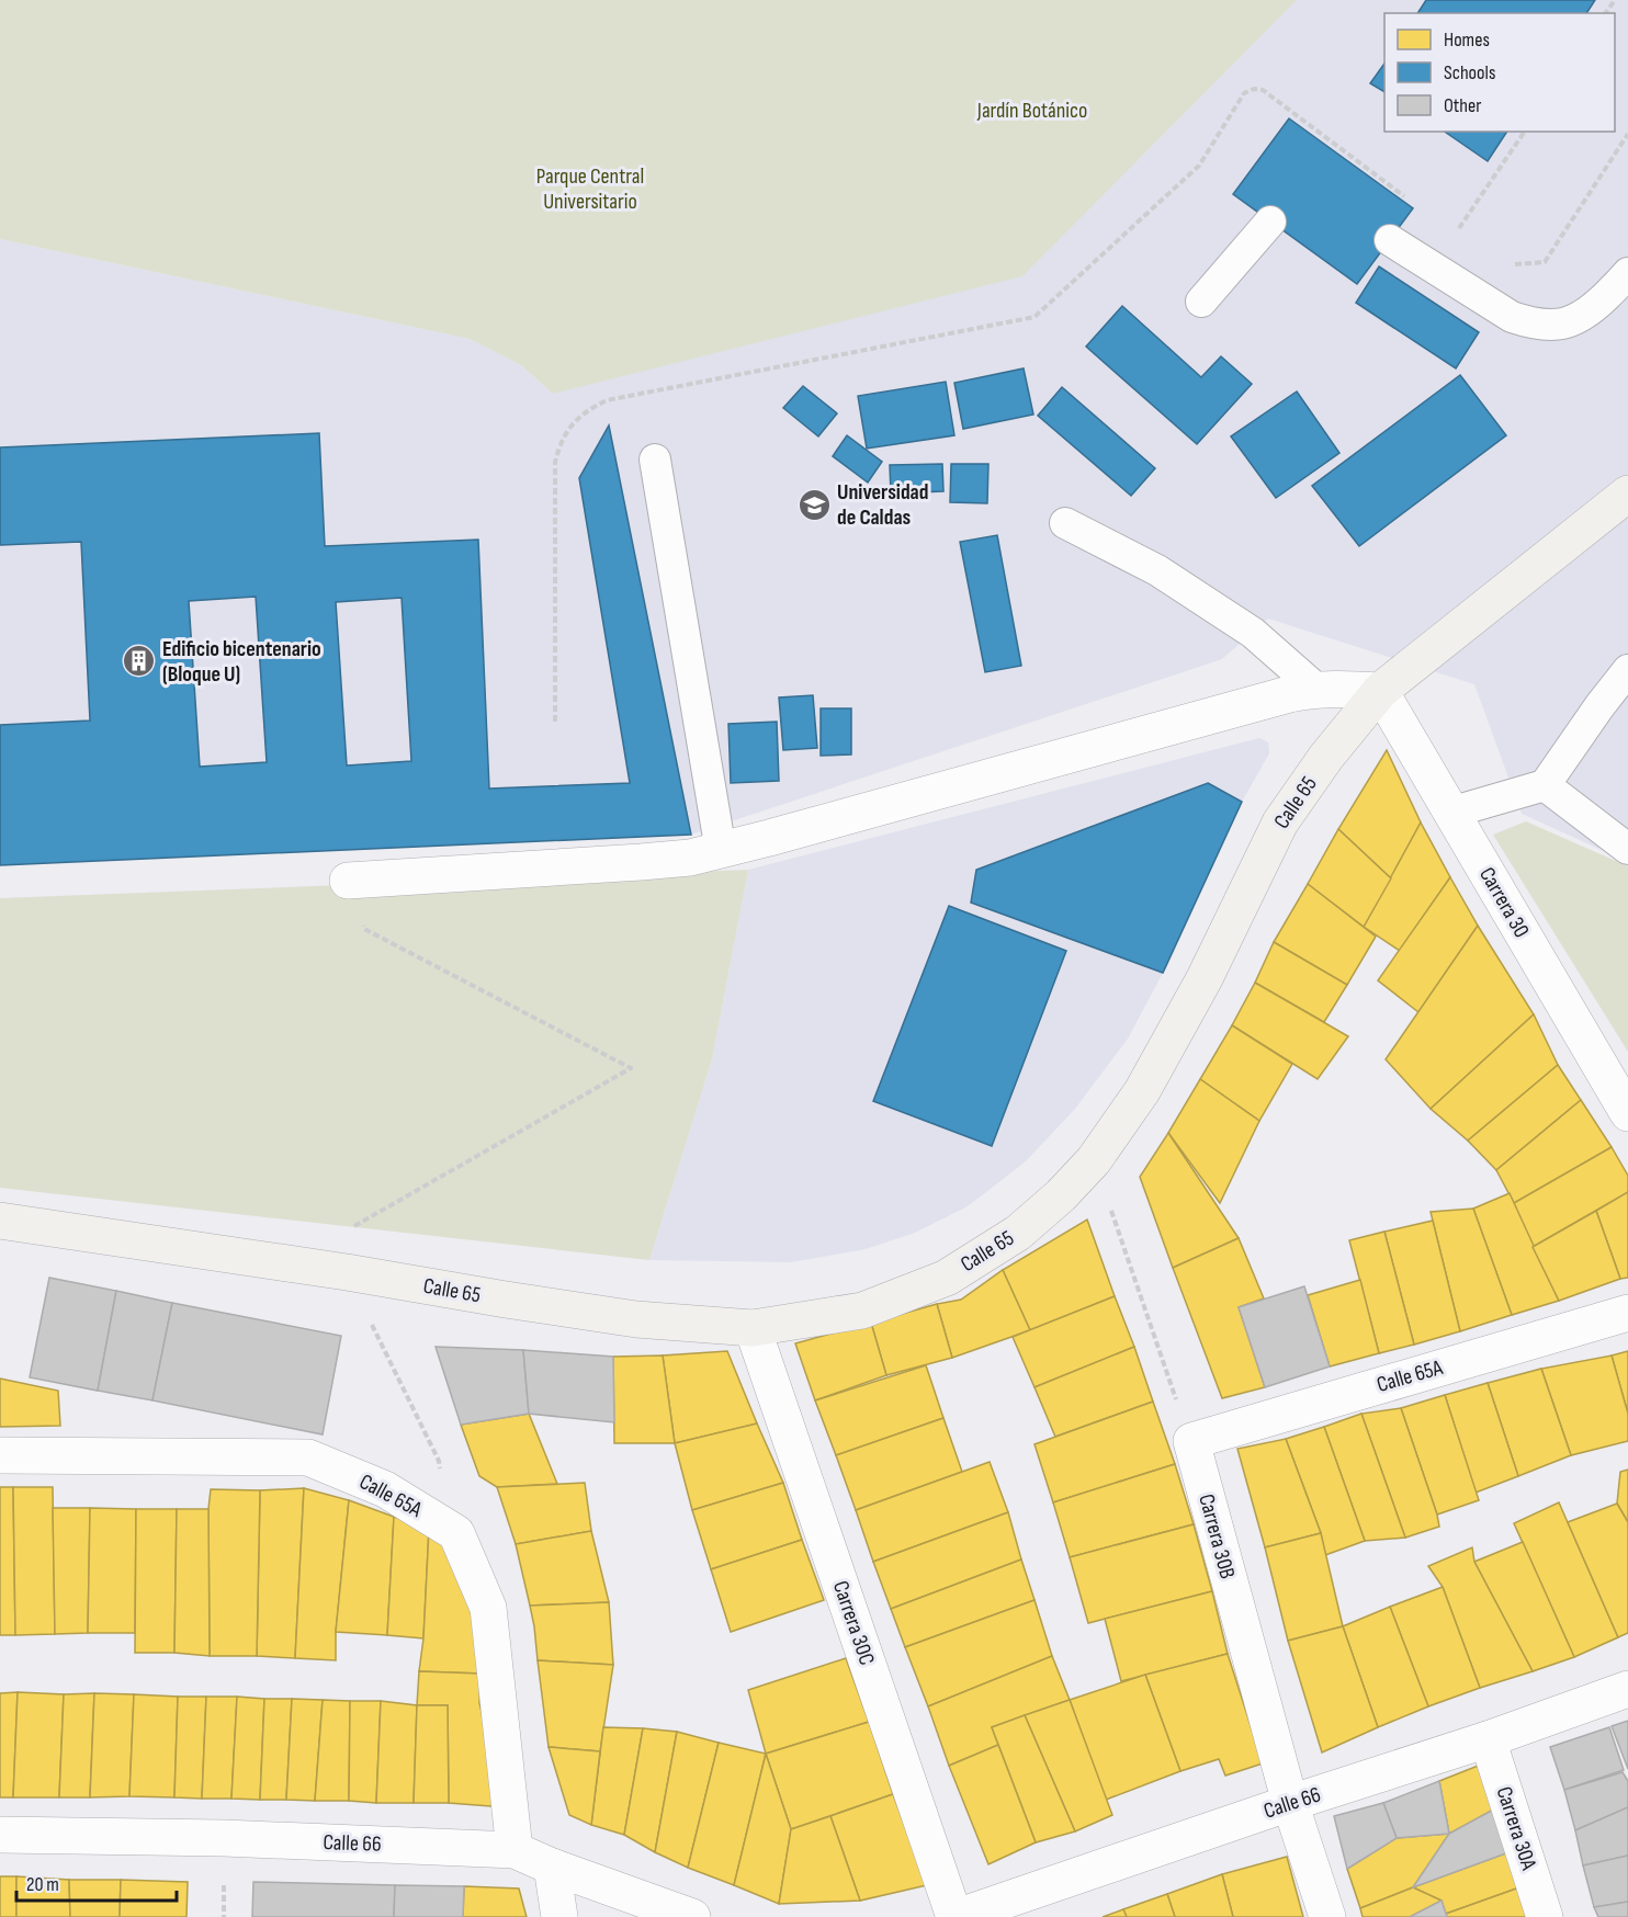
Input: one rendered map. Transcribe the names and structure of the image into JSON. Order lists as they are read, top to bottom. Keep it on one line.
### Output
{"streets":{"main road":["Calle 65"],"street":["Carrera 30","Calle 65A","Carrera 30B","Carrera 30C","Calle 66","Carrera 30A"]},"crossings":[["Calle 65","Carrera 30"],["Calle 65","Carrera 30C"],["Calle 65A","Carrera 30B"],["Carrera 30B","Calle 66"],["Carrera 30C","Calle 66"],["Calle 66","Carrera 30A"]],"parks":["Jardín Botánico","Parque Central Universitario"],"places":{"school or university":["Universidad de Caldas"],"building":["Edificio bicentenario (Bloque U)"]},"legend":["Homes","Schools","Other"],"scale_bar":"20 m"}
